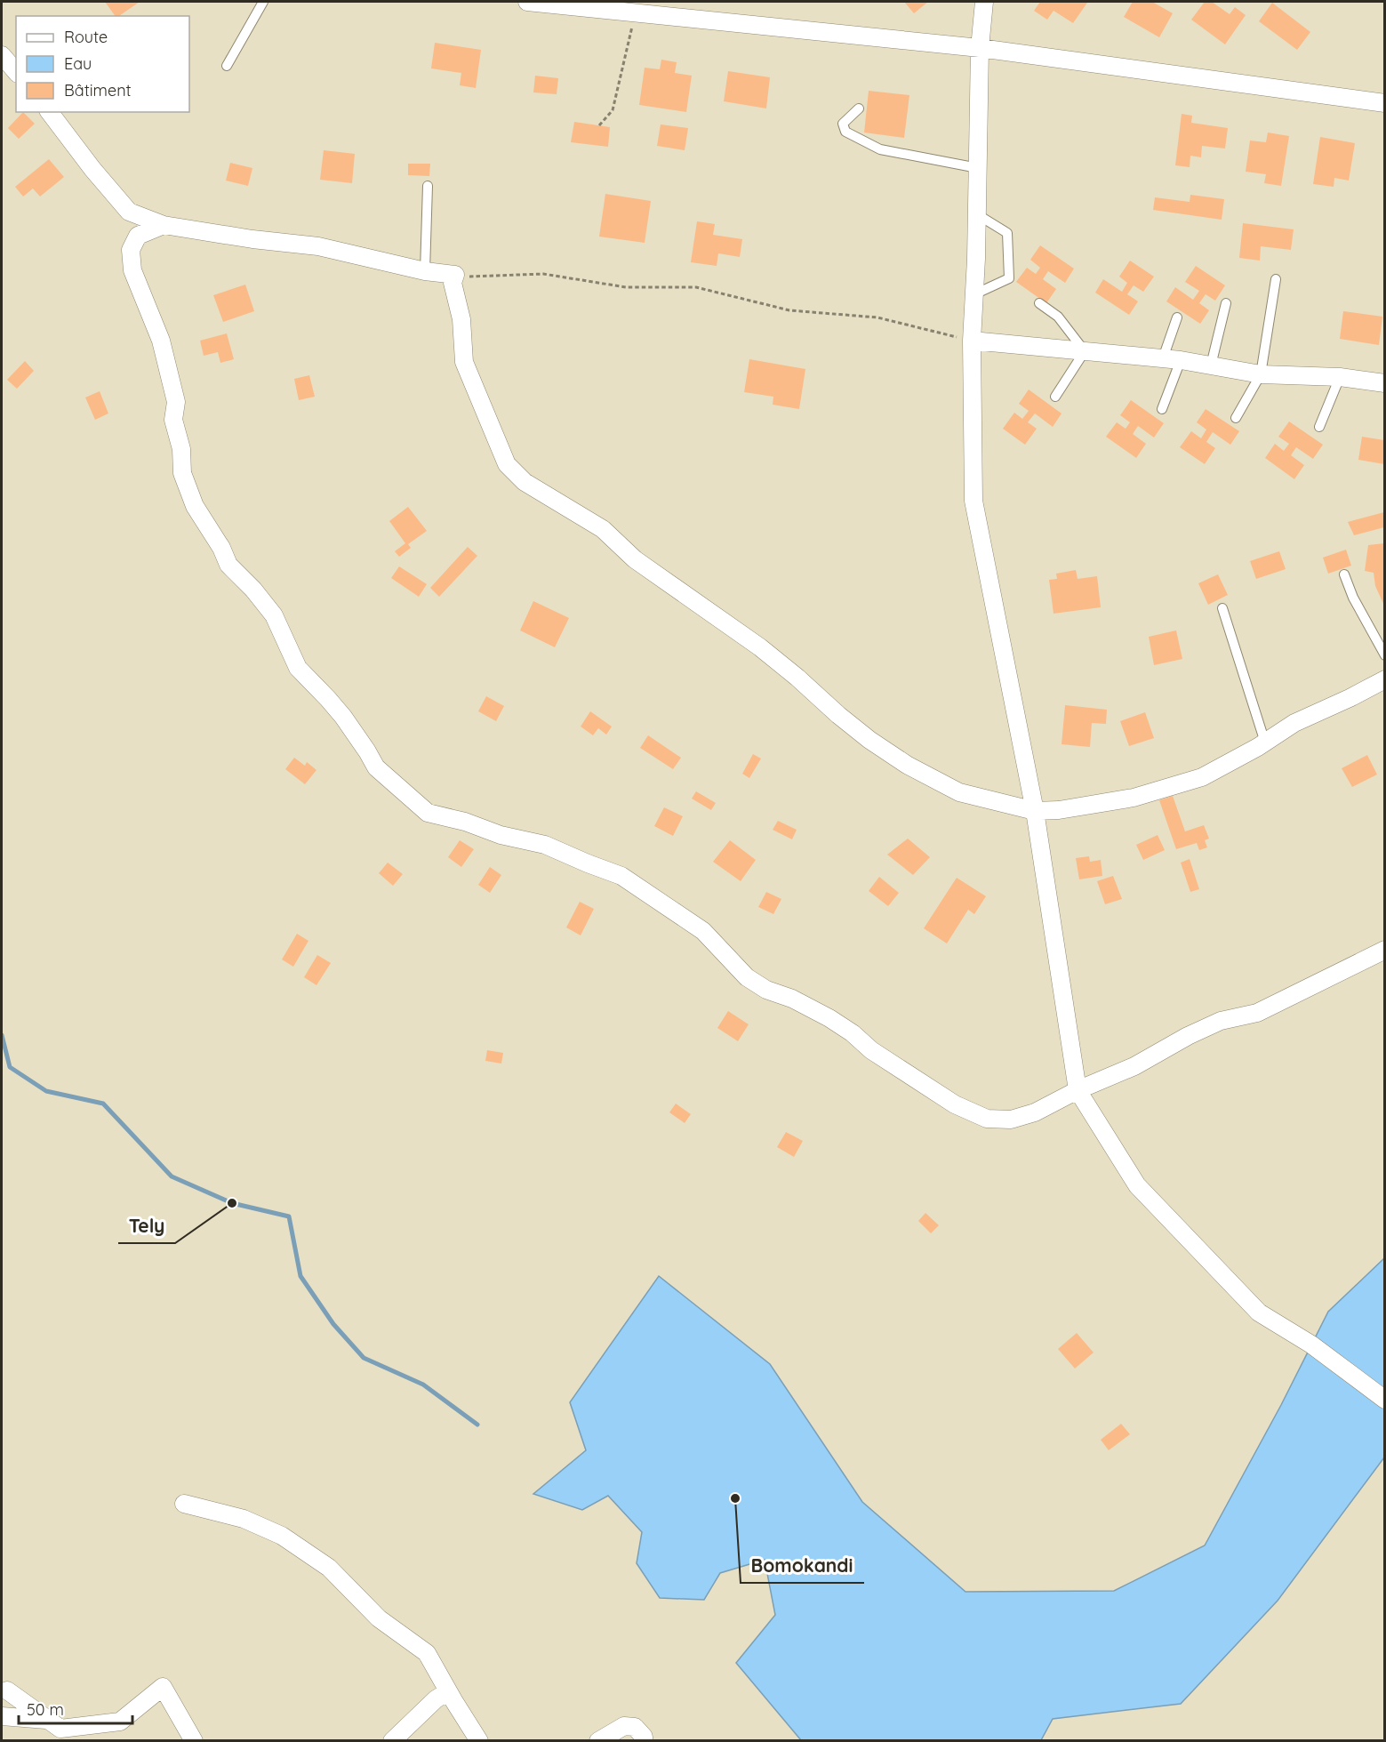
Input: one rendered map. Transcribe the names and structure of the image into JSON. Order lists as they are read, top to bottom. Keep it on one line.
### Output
{"places":["Tely","Bomokandi"],"legend":["Route","Eau","Bâtiment"],"scale_bar":"50 m"}
